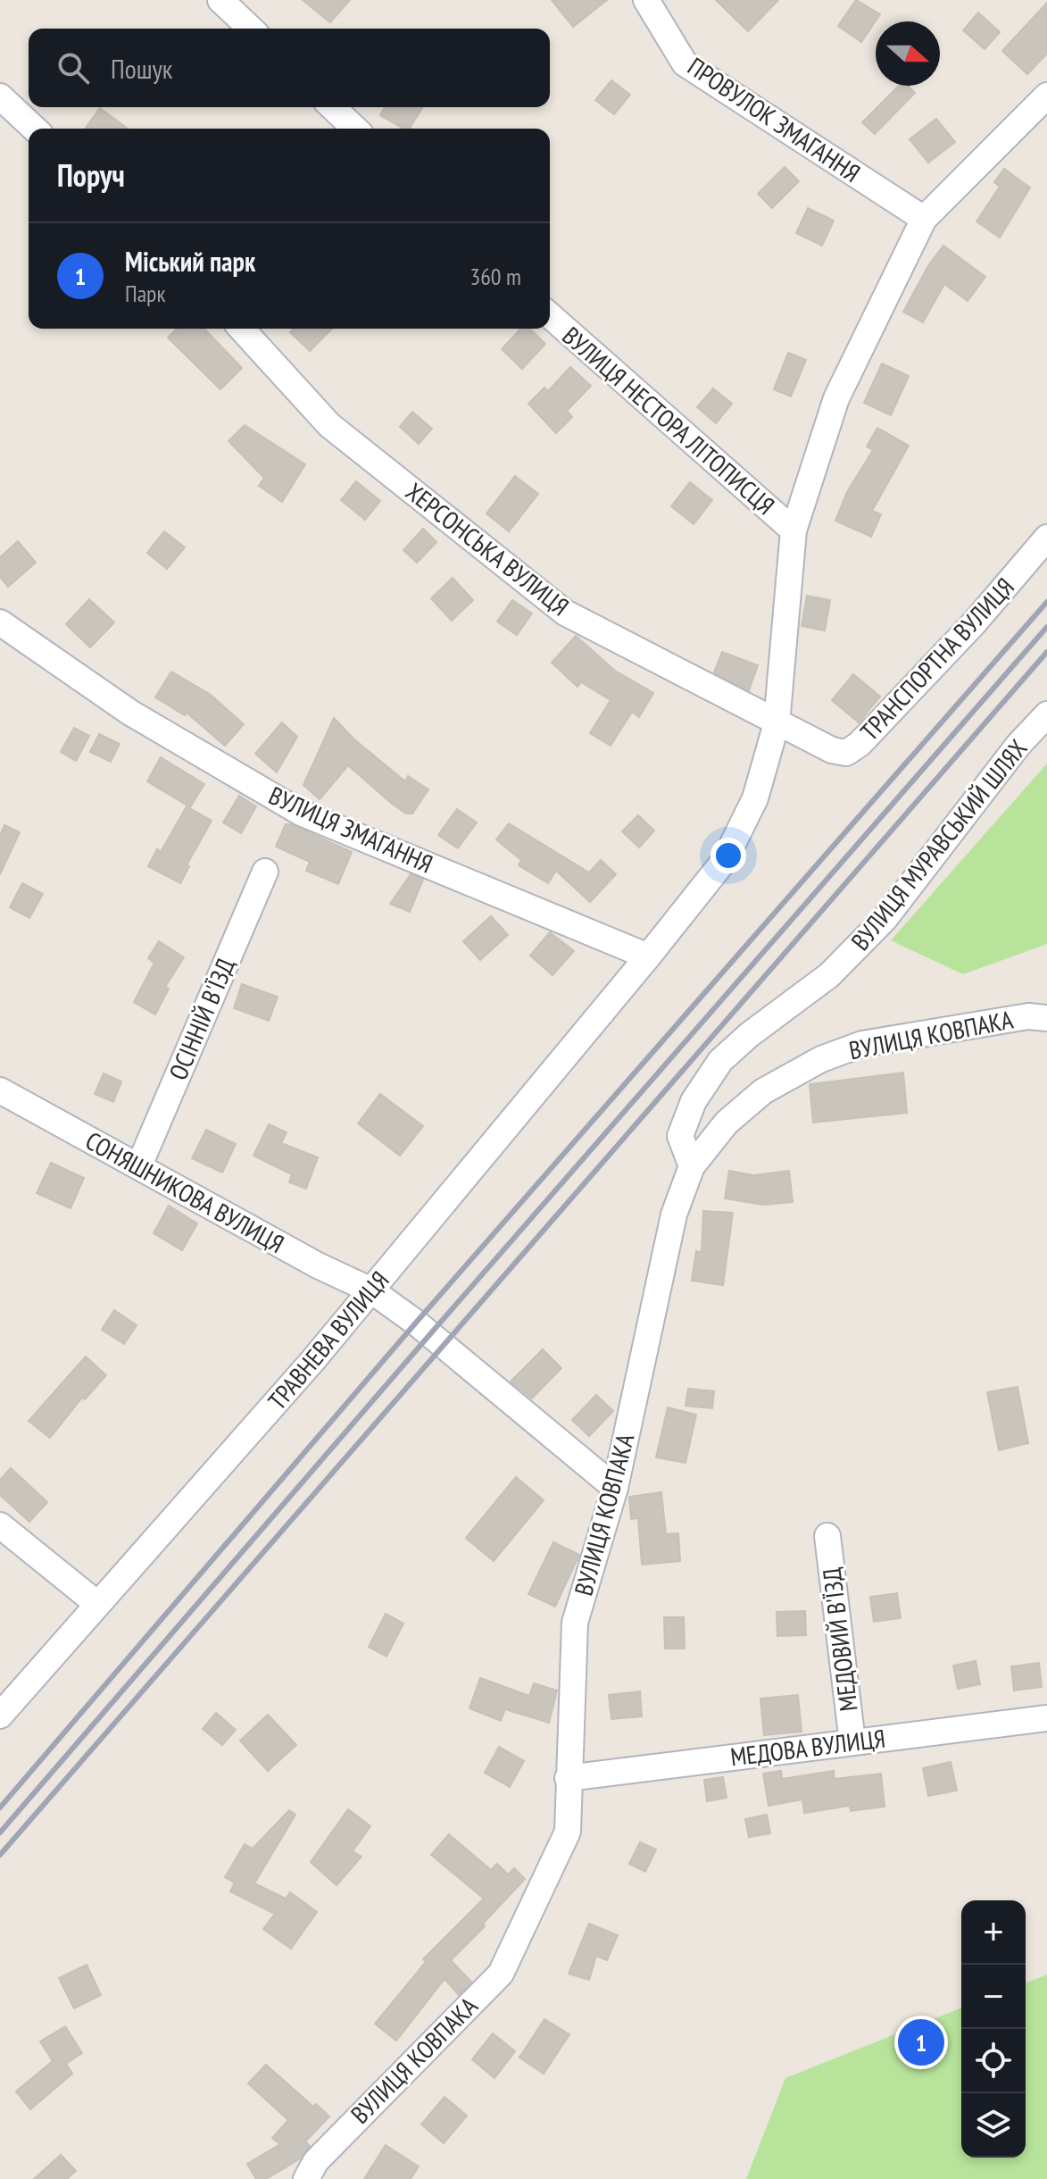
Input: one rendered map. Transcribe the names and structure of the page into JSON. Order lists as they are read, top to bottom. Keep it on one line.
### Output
{"streets":{"street":["ПРОВУЛОК ЗМАГАННЯ","ВУЛИЦЯ НЕСТОРА ЛІТОПИСЦЯ","ХЕРСОНСЬКА ВУЛИЦЯ","ТРАНСПОРТНА ВУЛИЦЯ","ВУЛИЦЯ ЗМАГАННЯ","ВУЛИЦЯ МУРАВСЬКИЙ ШЛЯХ","ОСІННІЙ В'ЇЗД","ВУЛИЦЯ КОВПАКА","СОНЯШНИКОВА ВУЛИЦЯ","ТРАВНЕВА ВУЛИЦЯ","МЕДОВИЙ В'ЇЗД","МЕДОВА ВУЛИЦЯ"]},"crossings":[["ПРОВУЛОК ЗМАГАННЯ","ТРАВНЕВА ВУЛИЦЯ"],["ВУЛИЦЯ НЕСТОРА ЛІТОПИСЦЯ","ТРАВНЕВА ВУЛИЦЯ"],["ХЕРСОНСЬКА ВУЛИЦЯ","ТРАНСПОРТНА ВУЛИЦЯ"],["ХЕРСОНСЬКА ВУЛИЦЯ","ТРАВНЕВА ВУЛИЦЯ"],["ТРАНСПОРТНА ВУЛИЦЯ","ТРАВНЕВА ВУЛИЦЯ"],["ВУЛИЦЯ ЗМАГАННЯ","ТРАВНЕВА ВУЛИЦЯ"],["ВУЛИЦЯ МУРАВСЬКИЙ ШЛЯХ","ВУЛИЦЯ КОВПАКА"],["ОСІННІЙ В'ЇЗД","СОНЯШНИКОВА ВУЛИЦЯ"],["ВУЛИЦЯ КОВПАКА","СОНЯШНИКОВА ВУЛИЦЯ"],["ВУЛИЦЯ КОВПАКА","МЕДОВА ВУЛИЦЯ"],["СОНЯШНИКОВА ВУЛИЦЯ","ТРАВНЕВА ВУЛИЦЯ"],["МЕДОВИЙ В'ЇЗД","МЕДОВА ВУЛИЦЯ"]],"north":"right","page":{"search":"Пошук","heading":"Поруч","list":[{"mark":"1","name":"Міський парк","note":"Парк","value":"360 m"}],"map_buttons":["+","−"],"pins":"1"}}
